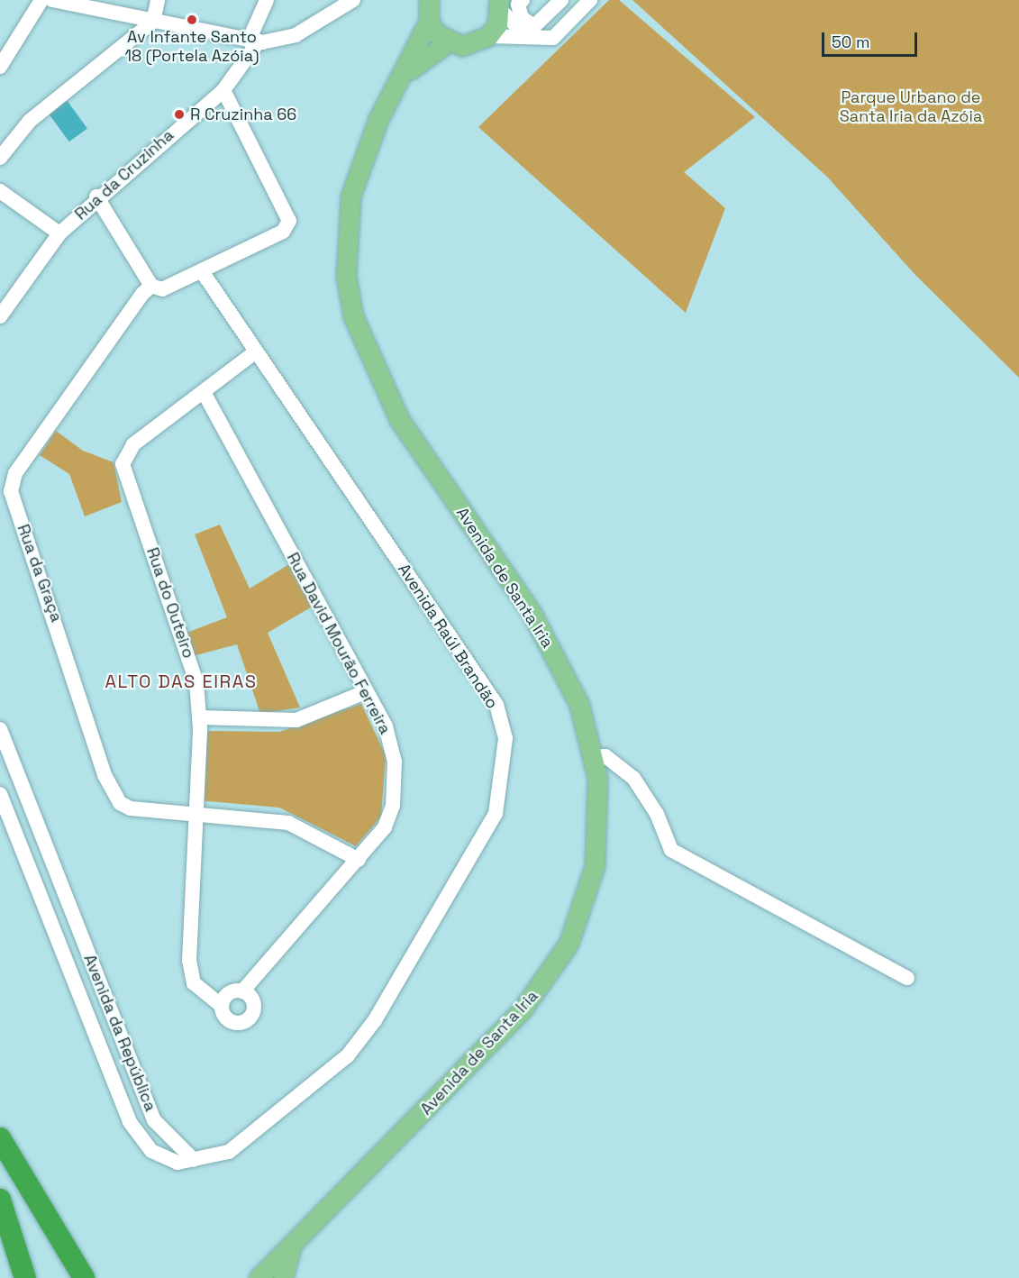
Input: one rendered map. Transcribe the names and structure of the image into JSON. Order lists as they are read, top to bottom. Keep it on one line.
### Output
{"streets":{"main road":["Avenida de Santa Iria"],"street":["Rua da Cruzinha","Rua da Graça","Rua do Outeiro","Avenida Raúl Brandão","Rua David Mourão Ferreira","Avenida da República"]},"crossings":[["Rua da Graça","Rua do Outeiro"],["Rua da Graça","Rua David Mourão Ferreira"],["Rua do Outeiro","Avenida Raúl Brandão"],["Rua do Outeiro","Rua David Mourão Ferreira"],["Avenida Raúl Brandão","Avenida da República"]],"districts":["ALTO DAS EIRAS"],"parks":["Parque Urbano de Santa Iria da Azóia"],"places":["Av Infante Santo 18 (Portela Azóia)","R Cruzinha 66"],"scale_bar":"50 m"}
